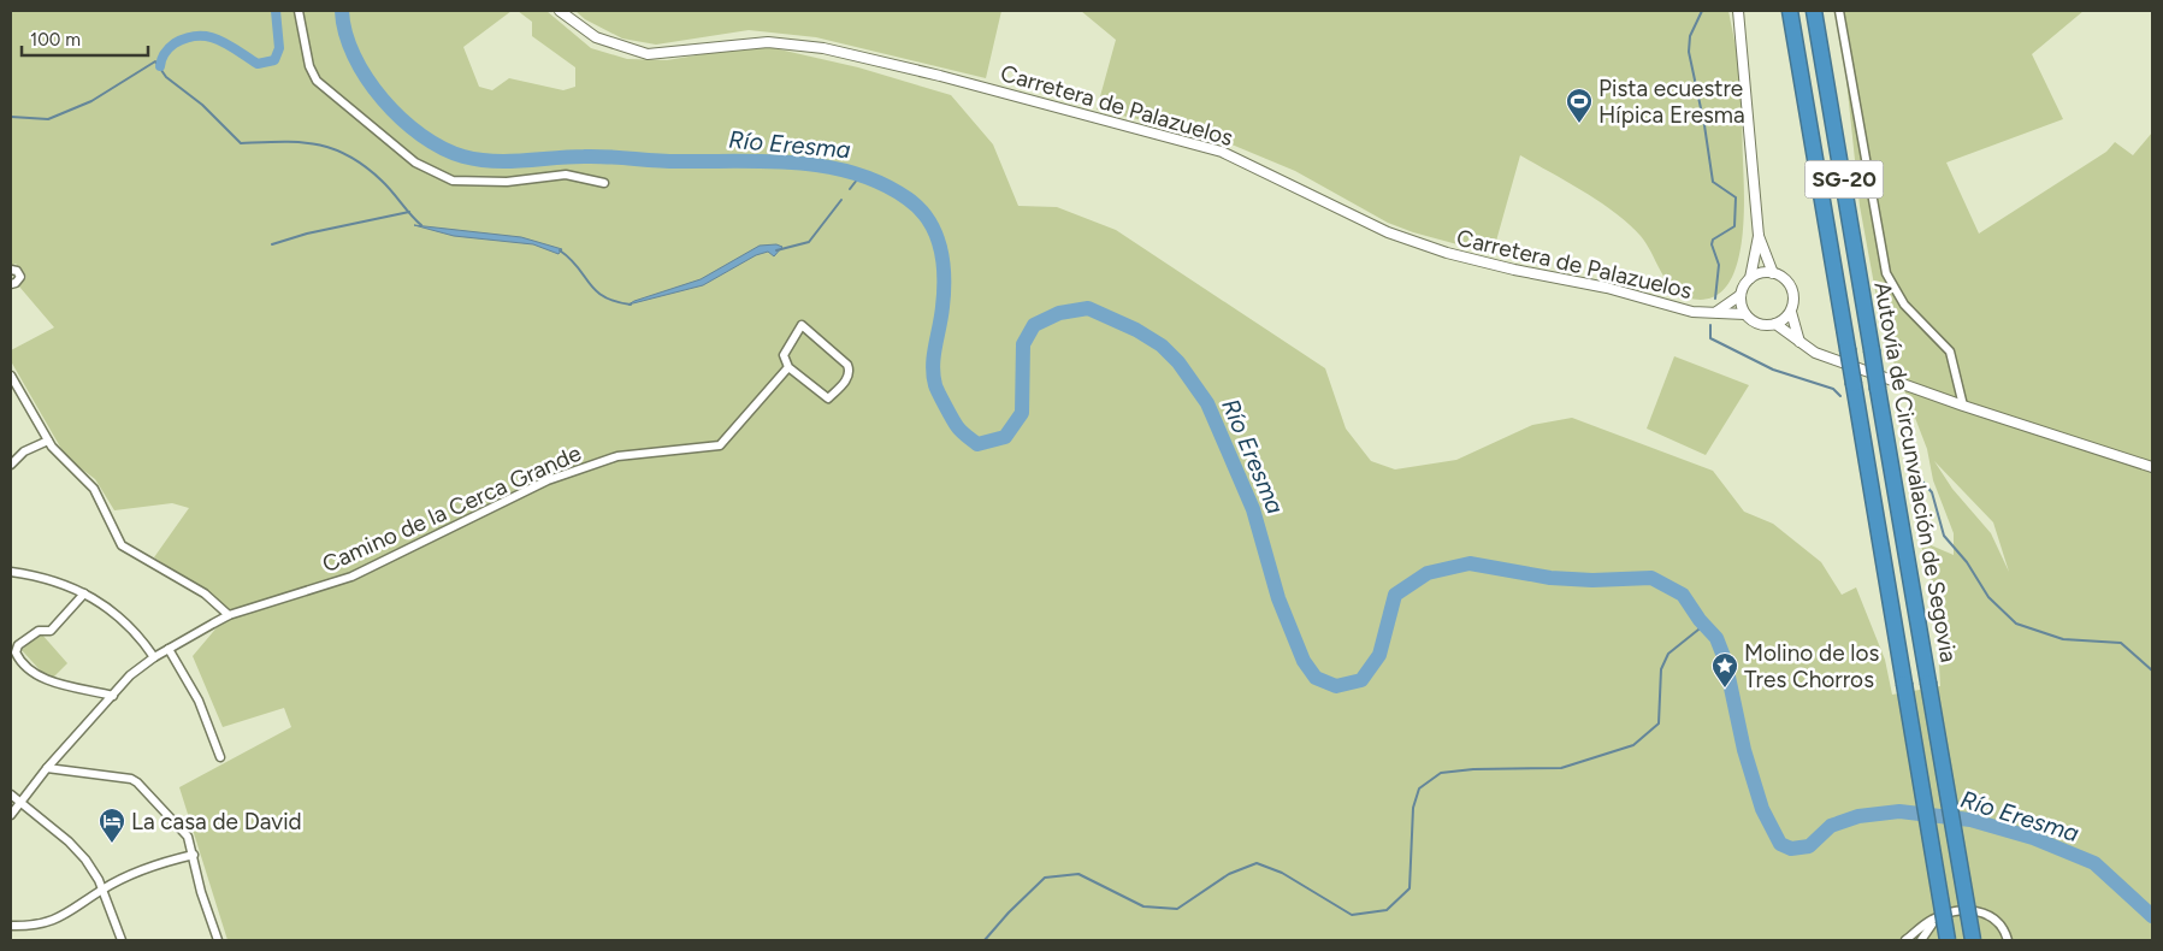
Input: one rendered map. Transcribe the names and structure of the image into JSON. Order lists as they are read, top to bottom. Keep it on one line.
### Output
{"streets":{"highway":["SG-20","Autovía de Circunvalación de Segovia"],"street":["Carretera de Palazuelos","Camino de la Cerca Grande"]},"water":["Río Eresma"],"places":{"sports":["Pista ecuestre Hípica Eresma"],"place":["Molino de los Tres Chorros"],"hotel":["La casa de David"]},"scale_bar":"100 m"}
